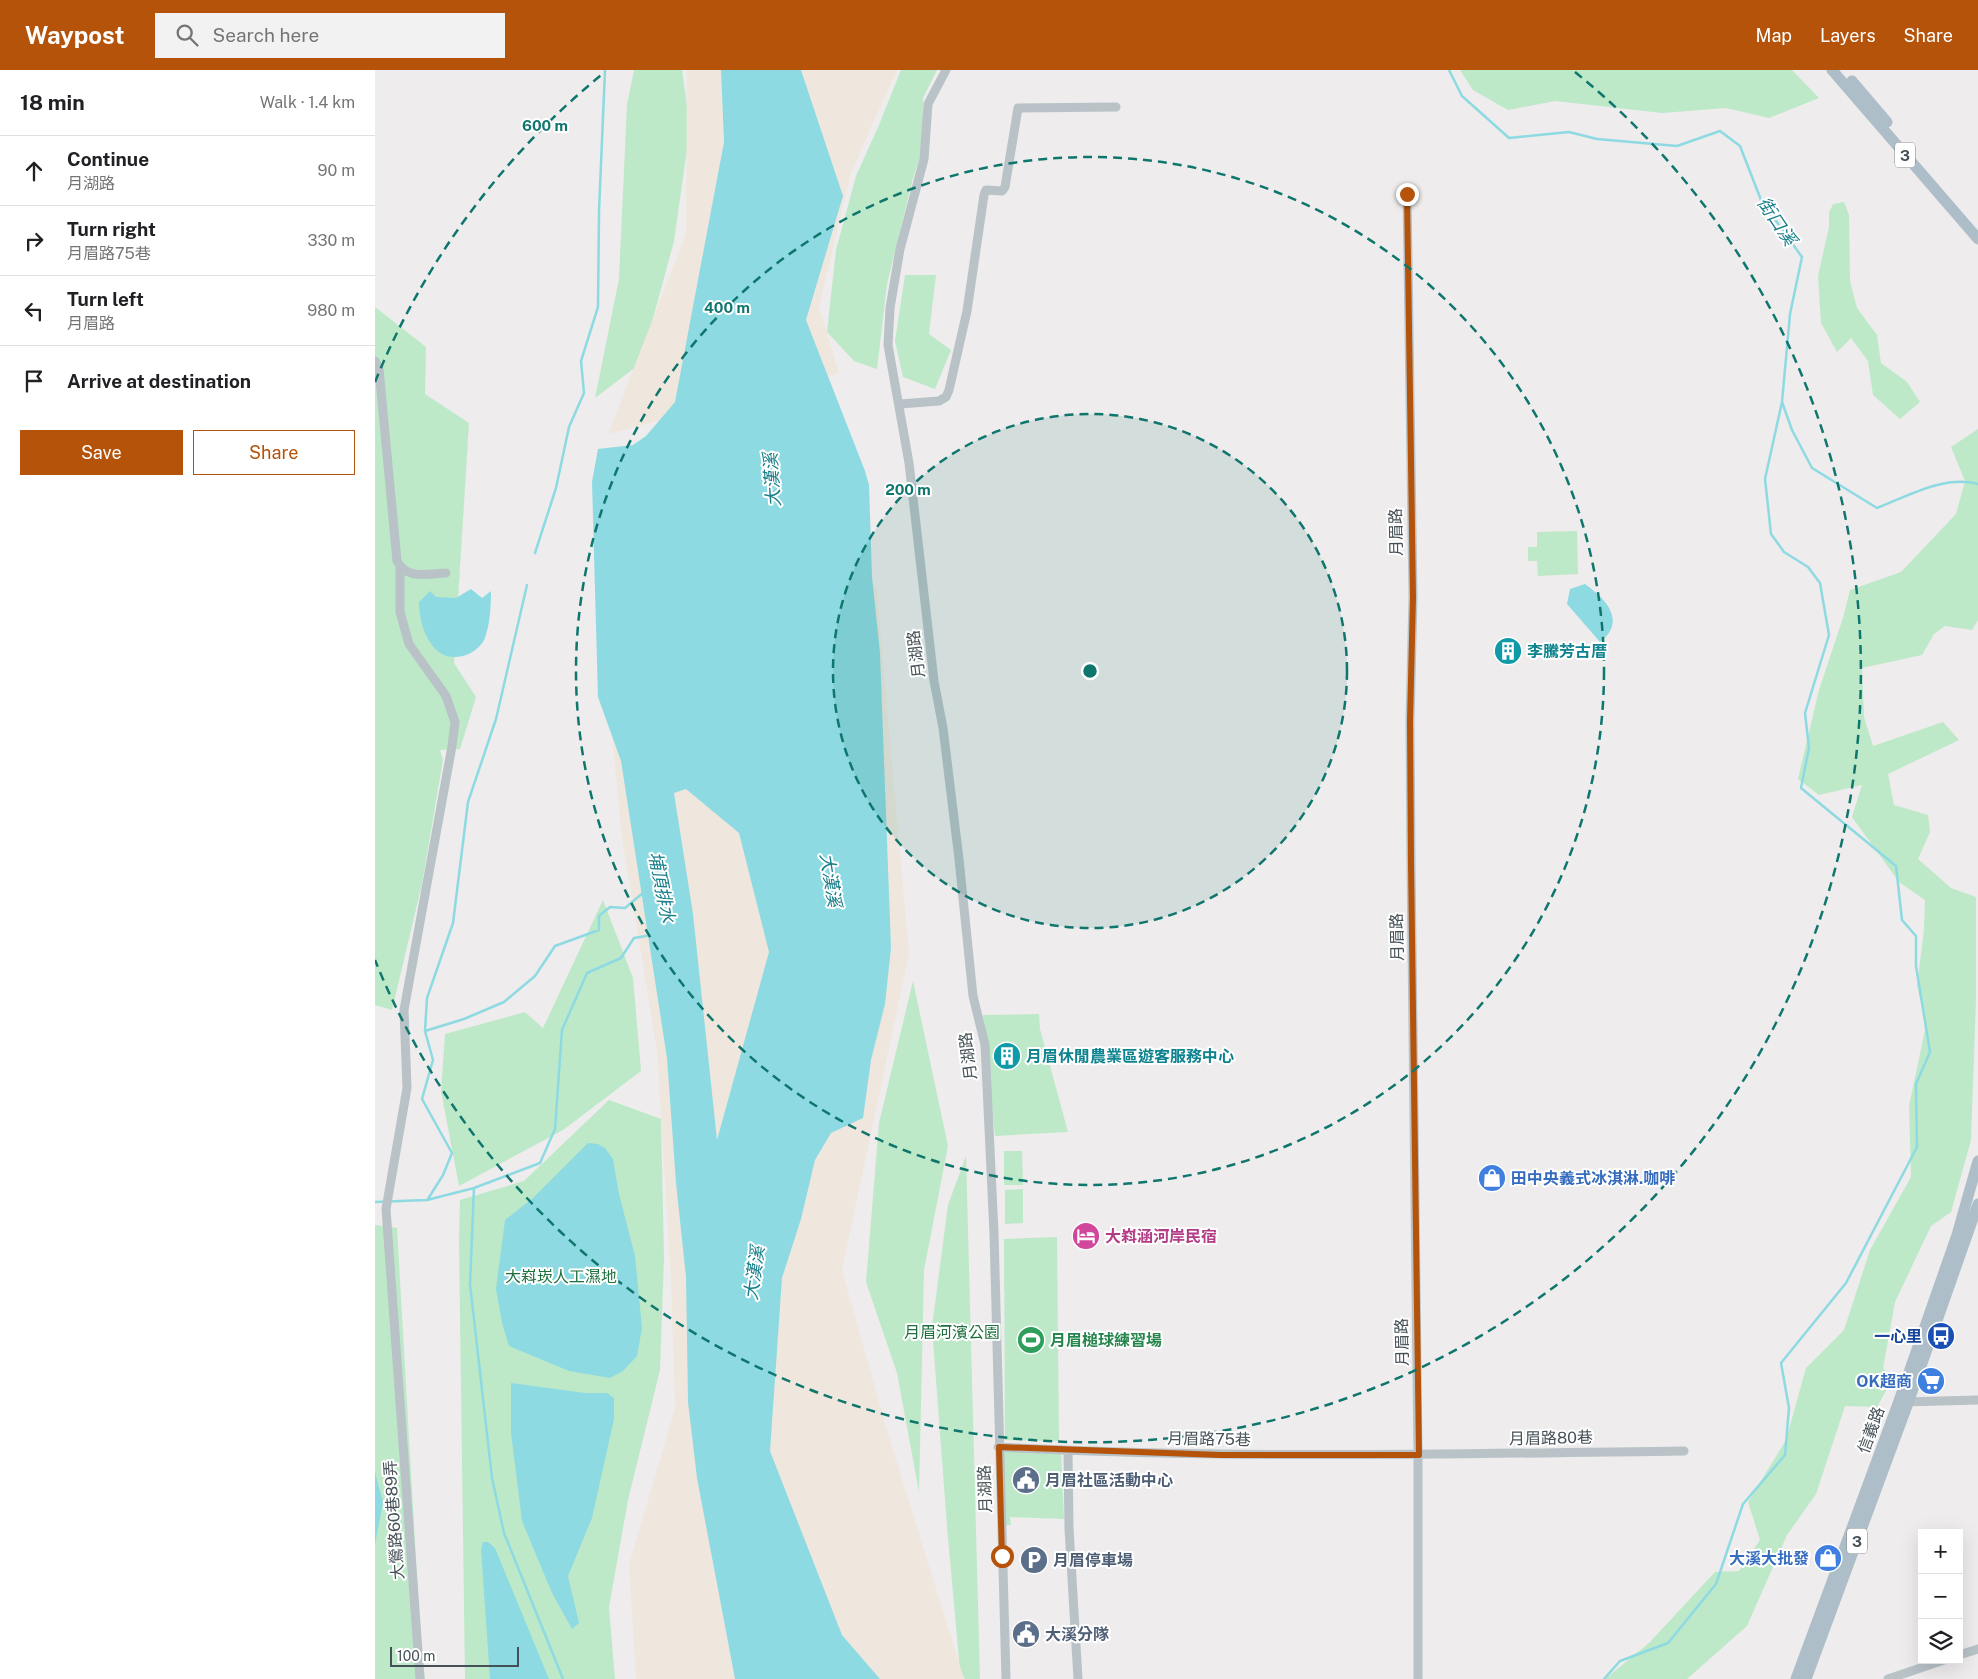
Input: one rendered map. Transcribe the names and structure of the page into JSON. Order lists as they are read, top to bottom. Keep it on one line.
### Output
{"streets":{"main road":["3","信義路"],"street":["月眉路","月湖路","月眉路80巷","月眉路75巷","大鶯路60巷89弄"]},"crossings":[["月眉路","月眉路80巷"],["月眉路","月眉路75巷"],["月湖路","月眉路75巷"],["月眉路80巷","月眉路75巷"]],"water":["街口溪","大漢溪","埔頂排水"],"parks":["大嵙崁人工濕地","月眉河濱公園"],"places":{"building":["李騰芳古厝","月眉休閒農業區遊客服務中心"],"shop":["田中央義式冰淇淋.咖啡","大溪大批發"],"hotel":["大嵙涵河岸民宿"],"bus stop":["一心里"],"sports":["月眉槌球練習場"],"supermarket":["OK超商"],"public building":["月眉社區活動中心","大溪分隊"],"parking":["月眉停車場"]},"scale_bar":"100 m","page":{"header":"Waypost","search":"Search here","nav":["Map","Layers","Share"],"heading":["18 min","Walk · 1.4 km"],"list":[["Continue","月湖路","90 m"],["Turn right","月眉路75巷","330 m"],["Turn left","月眉路","980 m"],"Arrive at destination"],"buttons":["Save","Share"],"map_buttons":["+","−"],"scale":"100 m"},"rings":["600 m","400 m","200 m"]}
